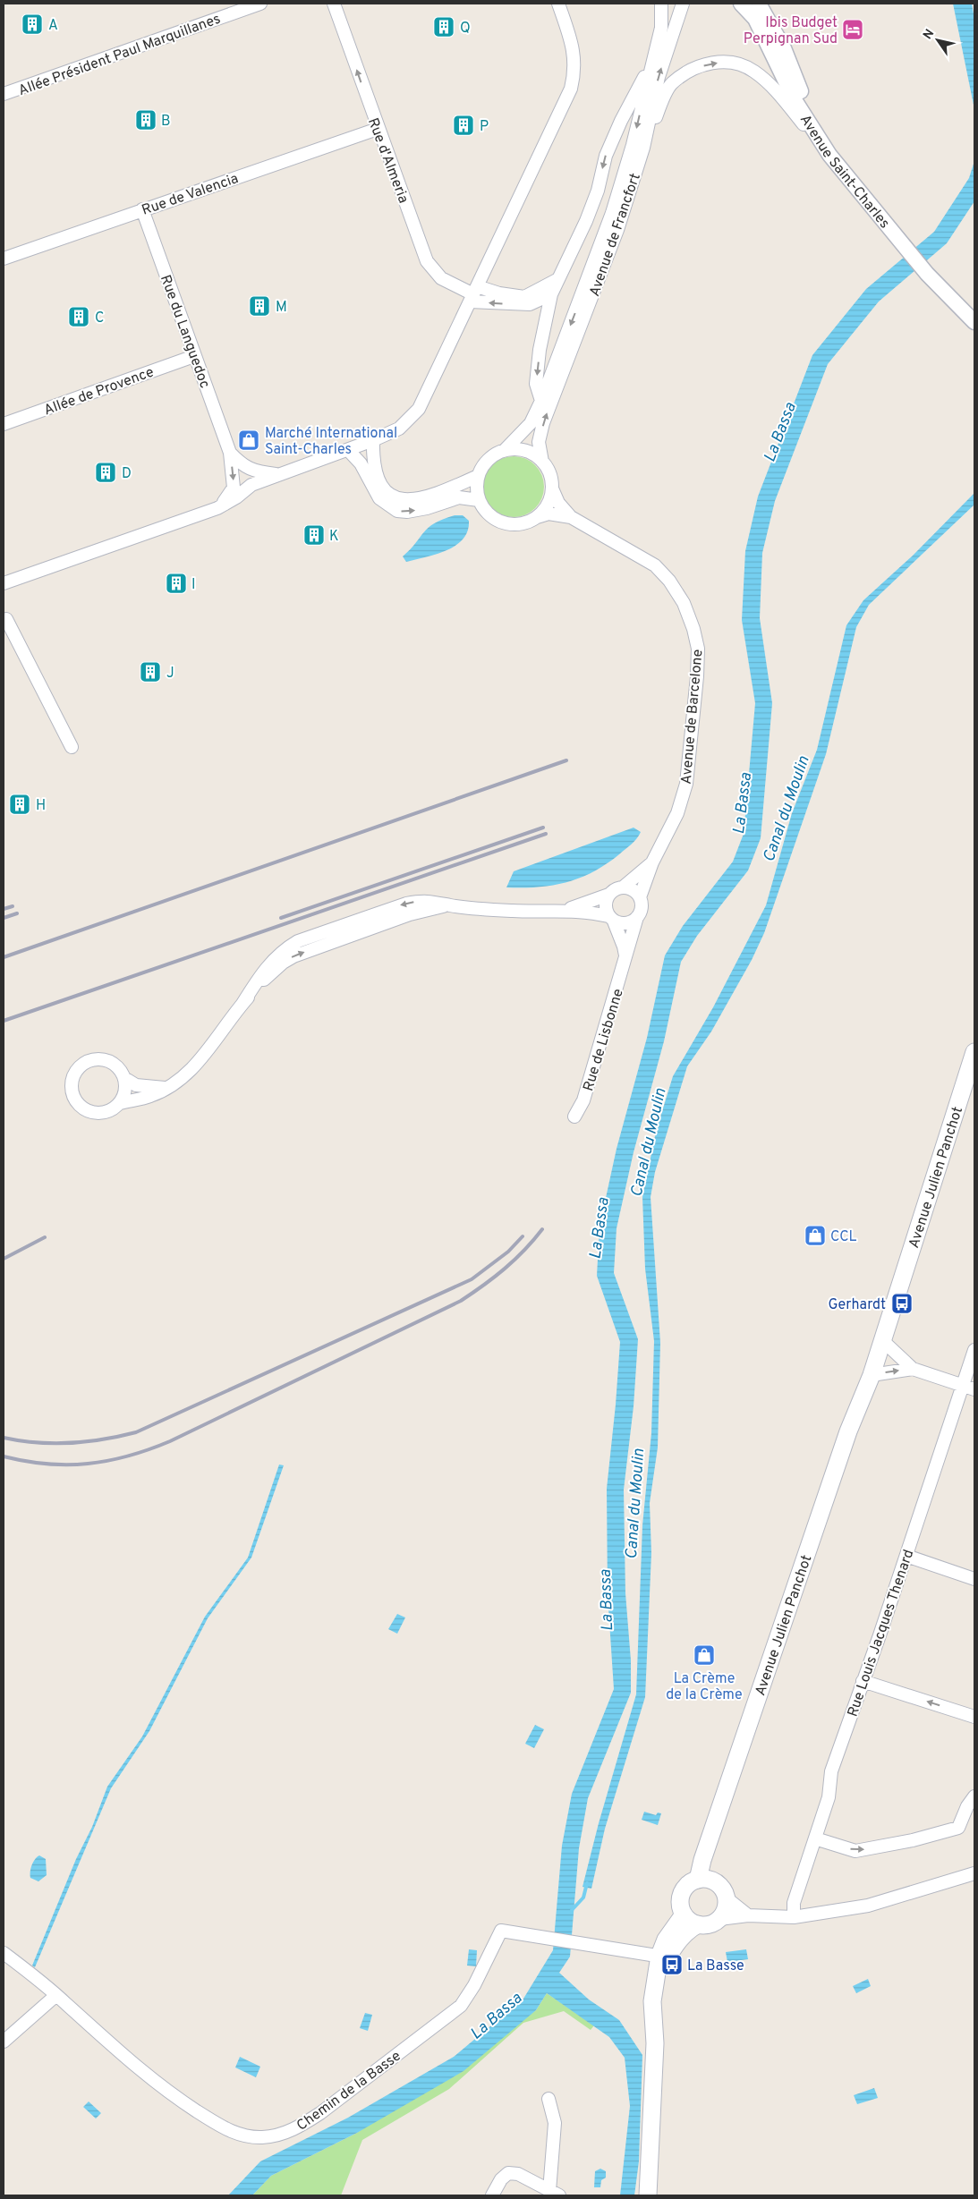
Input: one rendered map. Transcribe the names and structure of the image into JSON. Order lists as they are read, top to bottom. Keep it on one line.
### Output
{"streets":{"main road":["Avenue Julien Panchot"],"street":["Allée Président Paul Marquillanes","Rue d'Almeria","Avenue Saint-Charles","Rue de Valencia","Avenue de Francfort","Rue du Languedoc","Allée de Provence","Avenue de Barcelone","Rue de Lisbonne","Rue Louis Jacques Thenard","Chemin de la Basse"]},"crossings":[["Rue d'Almeria","Rue de Valencia"],["Rue de Valencia","Rue du Languedoc"],["Rue du Languedoc","Allée de Provence"]],"water":["La Bassa","Canal du Moulin"],"places":{"building":["A","Q","B","P","M","C","D","K","I","J","H"],"hotel":["Ibis Budget Perpignan Sud"],"shop":["Marché International Saint-Charles","CCL","La Crème de la Crème"],"bus stop":["Gerhardt","La Basse"]},"north":"top left"}
